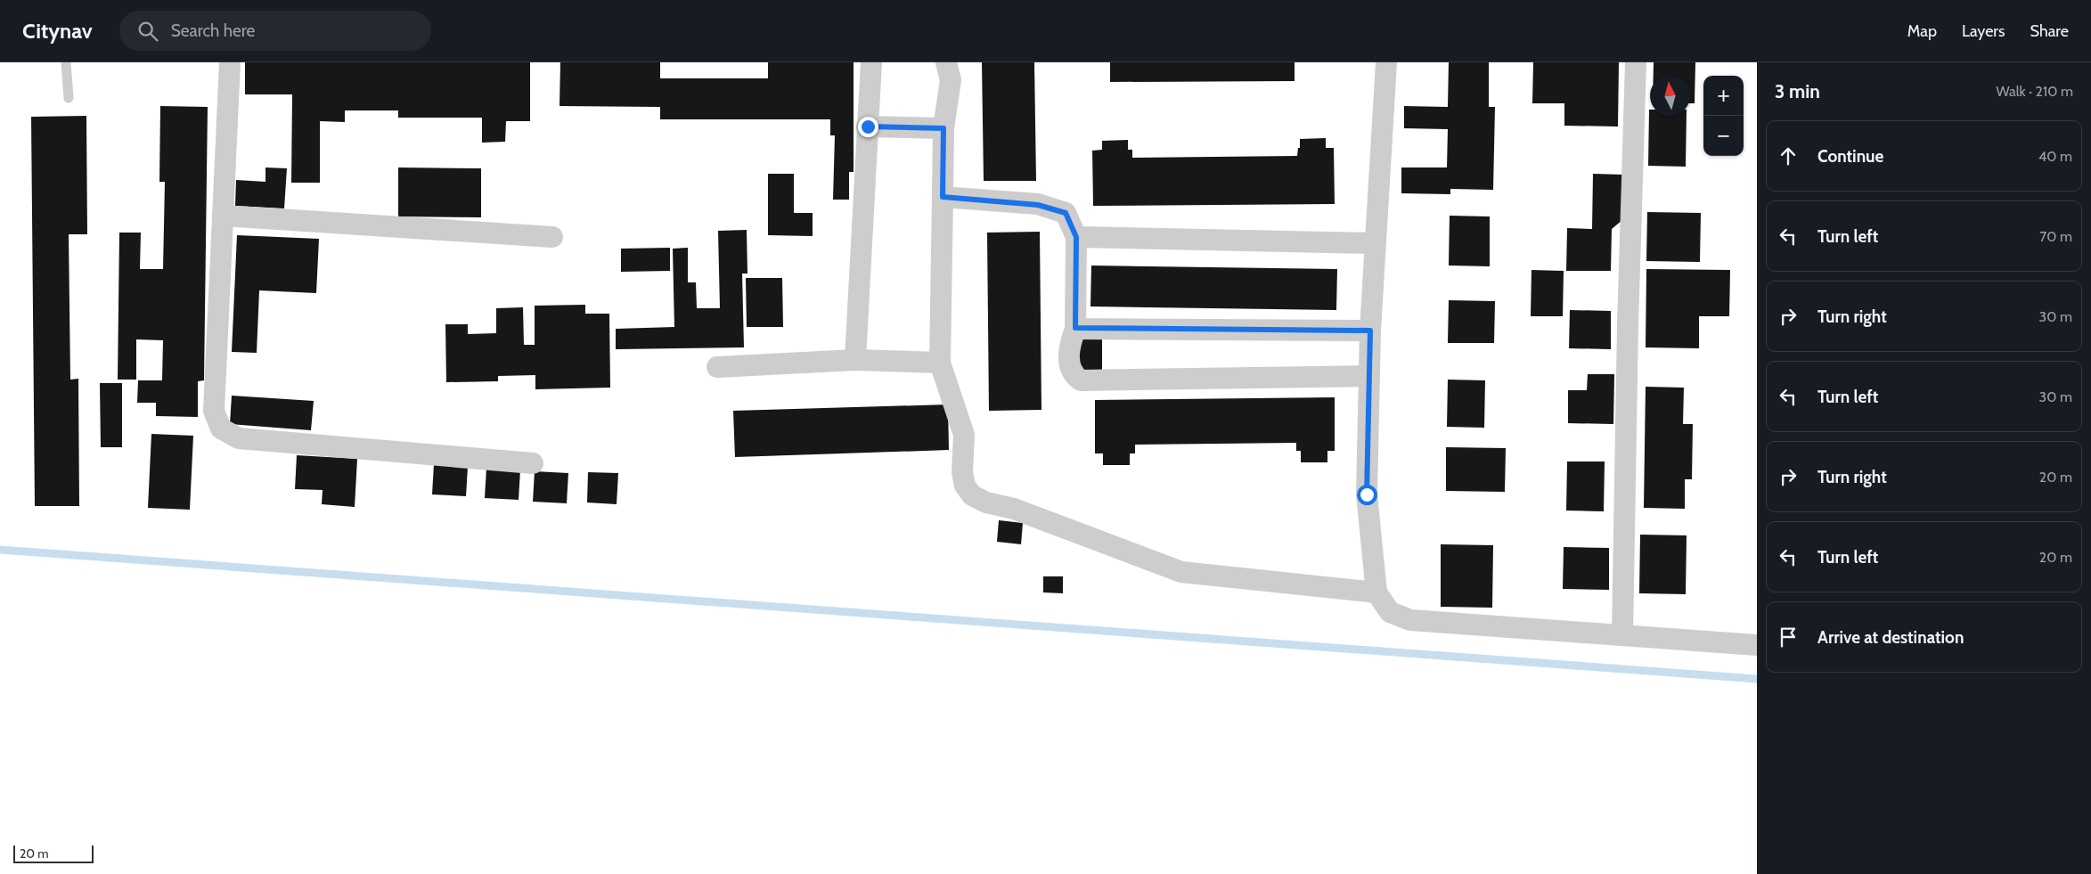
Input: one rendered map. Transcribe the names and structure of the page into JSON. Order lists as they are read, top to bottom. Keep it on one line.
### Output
{"scale_bar":"20 m","north":"top","page":{"header":"Citynav","search":"Search here","nav":["Map","Layers","Share"],"heading":["3 min","Walk · 210 m"],"map_buttons":["+","−"],"list":[["Continue","40 m"],["Turn left","70 m"],["Turn right","30 m"],["Turn left","30 m"],["Turn right","20 m"],["Turn left","20 m"],"Arrive at destination"],"scale":"20 m"}}
